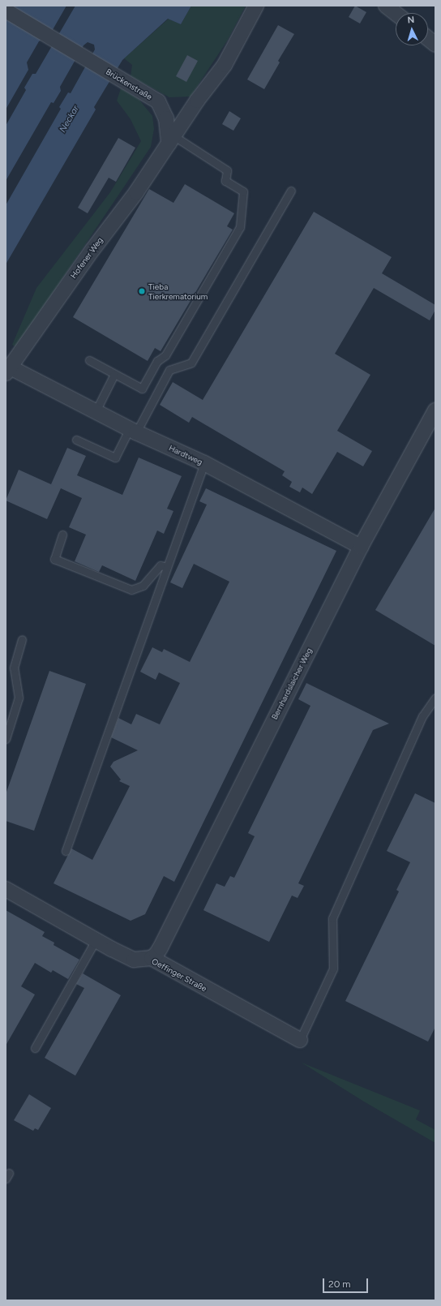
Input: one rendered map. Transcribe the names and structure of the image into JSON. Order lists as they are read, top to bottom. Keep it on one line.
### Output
{"streets":{"street":["Brückenstraße","Hofener Weg","Hardtweg","Bernhardslaicher Weg","Oeffinger Straße"]},"crossings":[["Brückenstraße","Hofener Weg"],["Hofener Weg","Hardtweg"],["Hardtweg","Bernhardslaicher Weg"],["Bernhardslaicher Weg","Oeffinger Straße"]],"water":["Neckar"],"places":["Tieba Tierkrematorium"],"scale_bar":"20 m","north":"top"}
